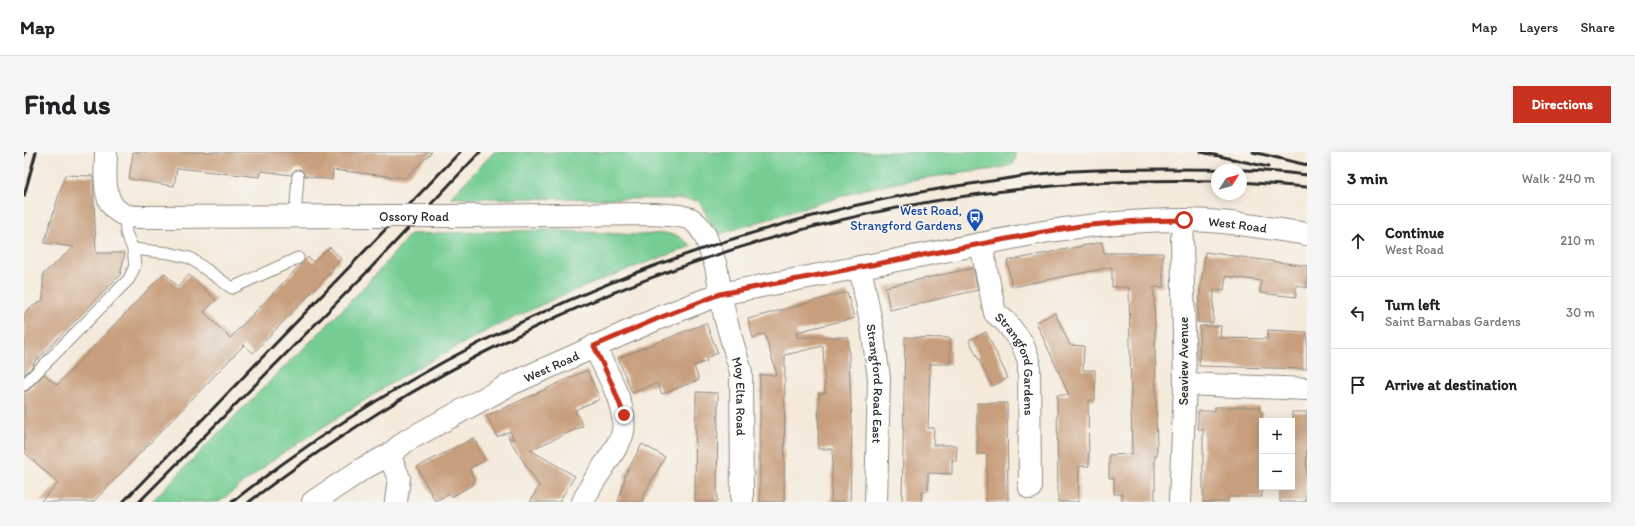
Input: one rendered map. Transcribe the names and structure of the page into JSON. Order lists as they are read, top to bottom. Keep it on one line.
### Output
{"streets":{"street":["Ossory Road","West Road","Seaview Avenue","Strangford Gardens","Strangford Road East","Moy Elta Road"]},"crossings":[["Ossory Road","West Road"],["Ossory Road","Moy Elta Road"],["West Road","Seaview Avenue"],["West Road","Strangford Gardens"],["West Road","Strangford Road East"],["West Road","Moy Elta Road"]],"places":{"bus stop":["West Road, Strangford Gardens"]},"north":"top right","page":{"header":"Map","nav":["Map","Layers","Share"],"buttons":"Directions","title":"Find us","heading":["3 min","Walk · 240 m"],"list":[["Continue","West Road","210 m"],["Turn left","Saint Barnabas Gardens","30 m"],"Arrive at destination"],"map_buttons":["+","−"]}}
